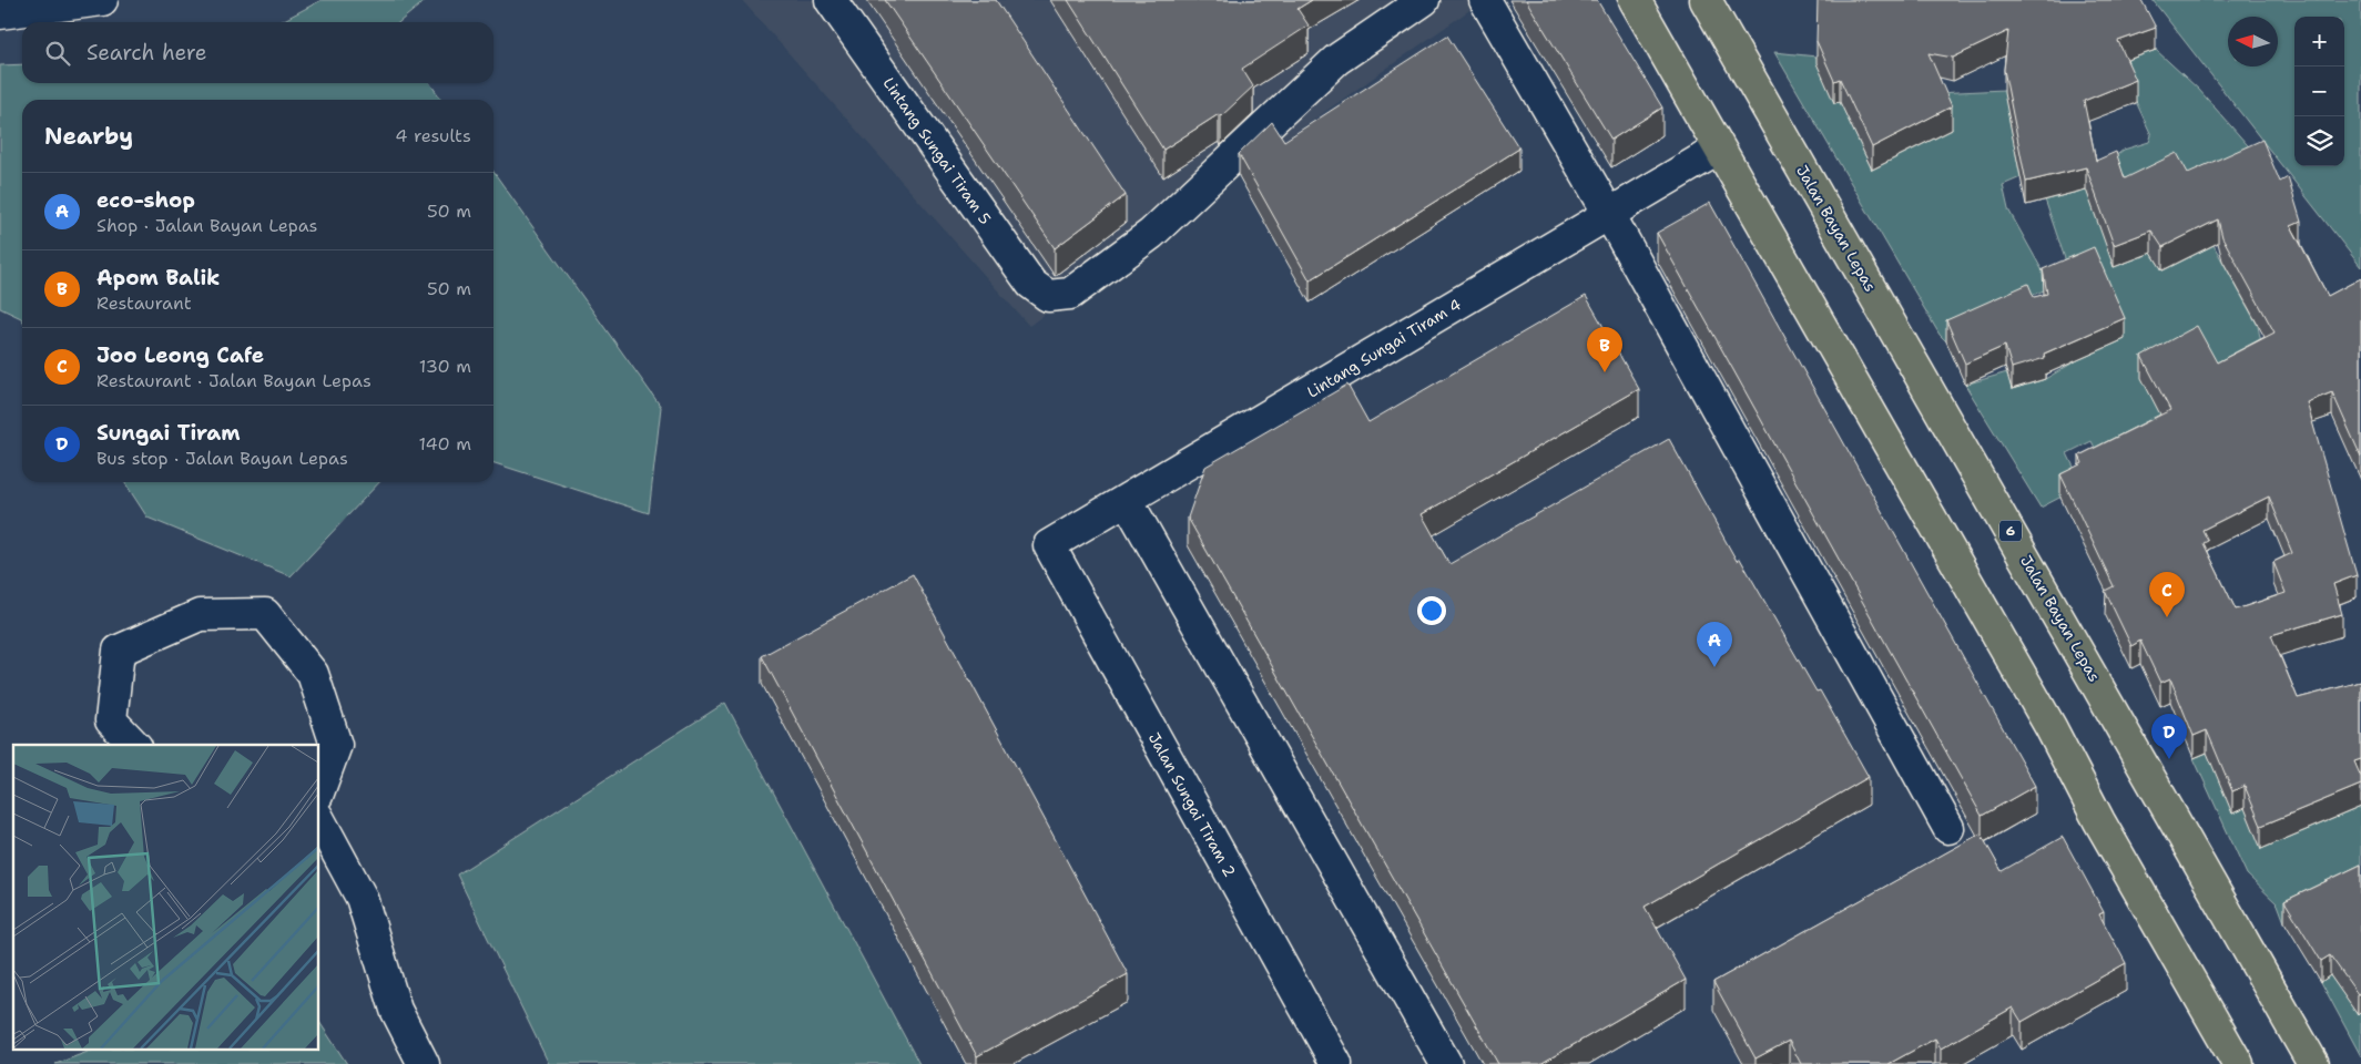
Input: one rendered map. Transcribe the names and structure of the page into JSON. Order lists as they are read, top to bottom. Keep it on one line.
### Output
{"streets":{"highway":["Jalan Bayan Lepas","6"],"street":["Lintang Sungai Tiram 5","Lintang Sungai Tiram 4","Jalan Sungai Tiram 2"]},"crossings":[["Lintang Sungai Tiram 4","Jalan Sungai Tiram 2"]],"north":"left","page":{"map_buttons":["+","−"],"search":"Search here","heading":["Nearby","4 results"],"list":[{"mark":"A","name":"eco-shop","note":"Shop · Jalan Bayan Lepas","value":"50 m"},{"mark":"B","name":"Apom Balik","note":"Restaurant","value":"50 m"},{"mark":"C","name":"Joo Leong Cafe","note":"Restaurant · Jalan Bayan Lepas","value":"130 m"},{"mark":"D","name":"Sungai Tiram","note":"Bus stop · Jalan Bayan Lepas","value":"140 m"}],"pins":["B","C","A","D"]}}
